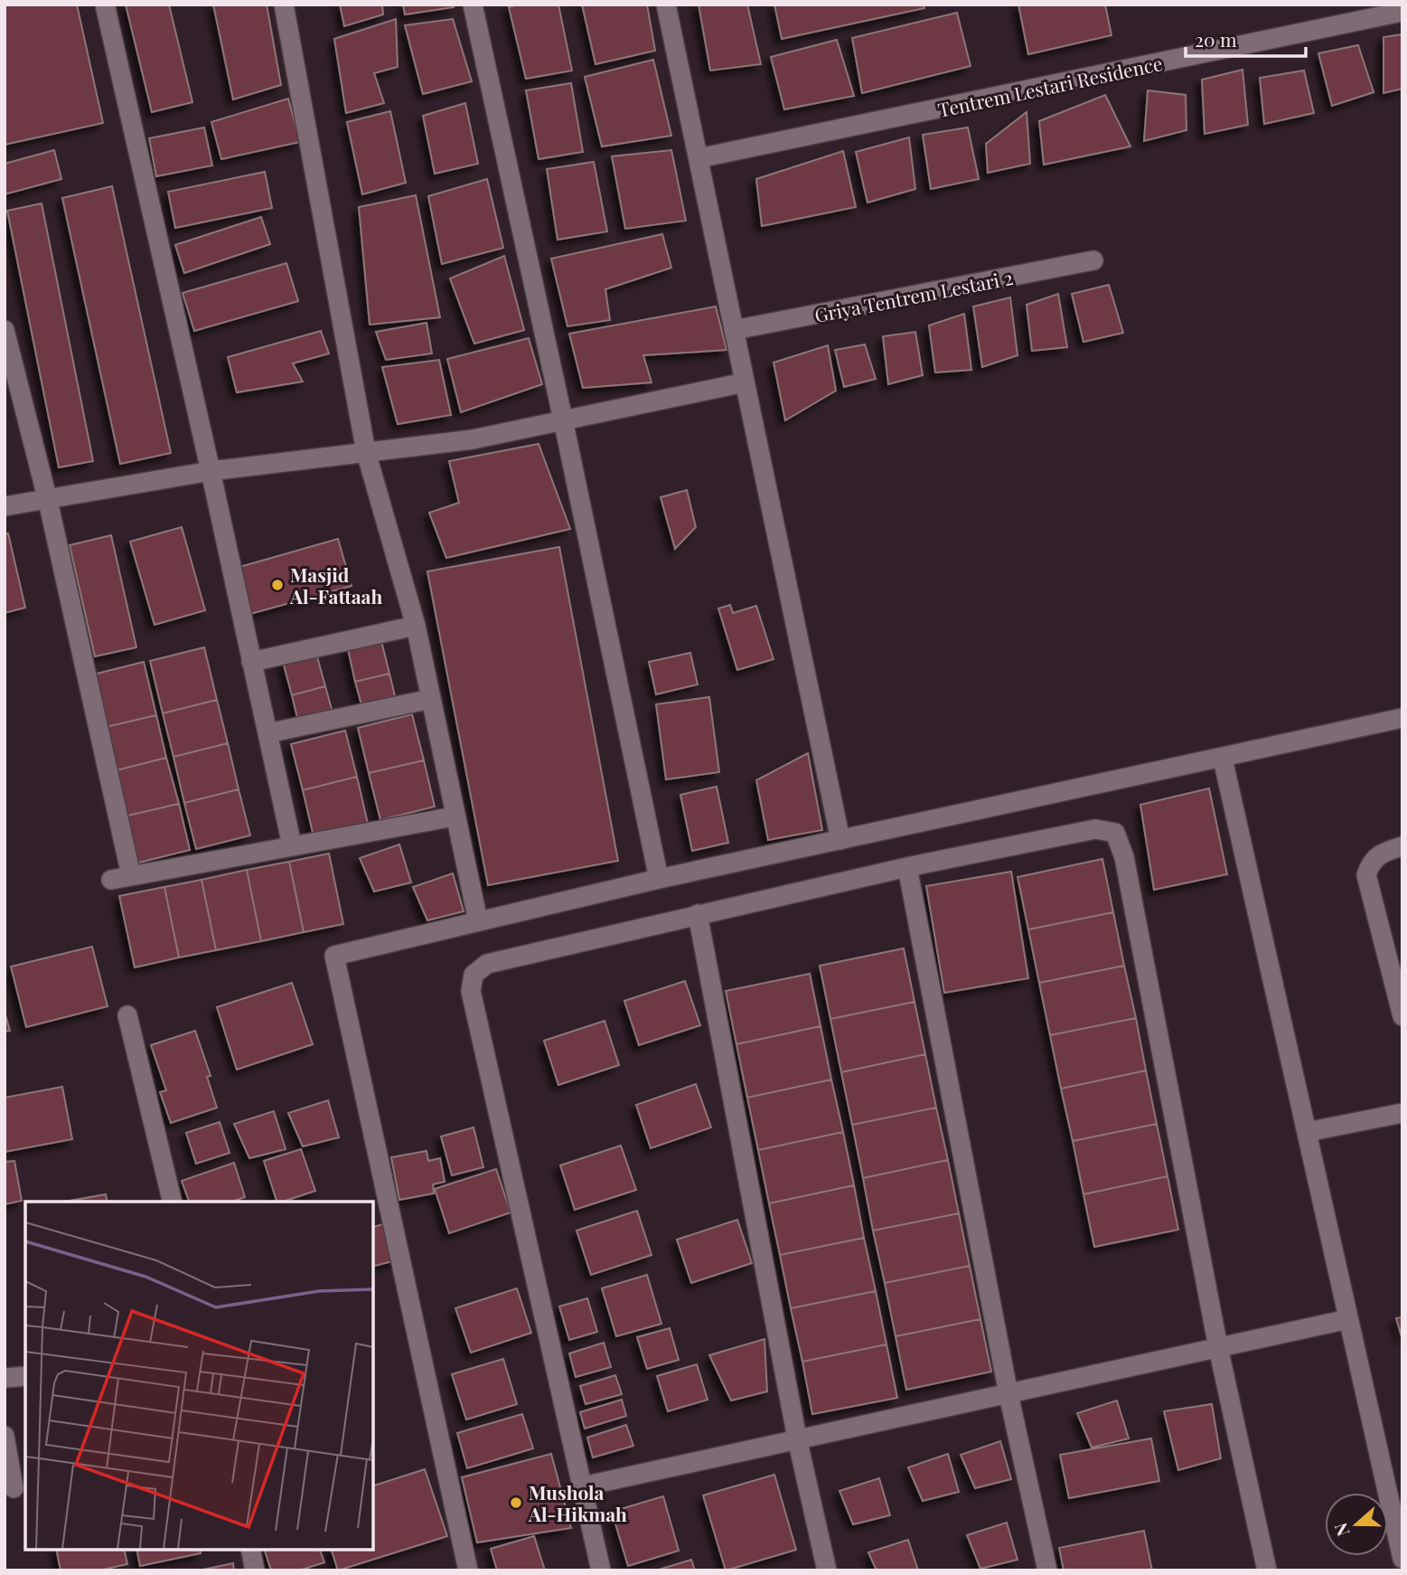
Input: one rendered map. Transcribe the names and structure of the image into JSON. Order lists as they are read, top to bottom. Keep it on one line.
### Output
{"streets":{"street":["Tentrem Lestari Residence","Griya Tentrem Lestari 2"]},"places":["Masjid Al-Fattaah","Mushola Al-Hikmah"],"scale_bar":"20 m","north":"left"}
